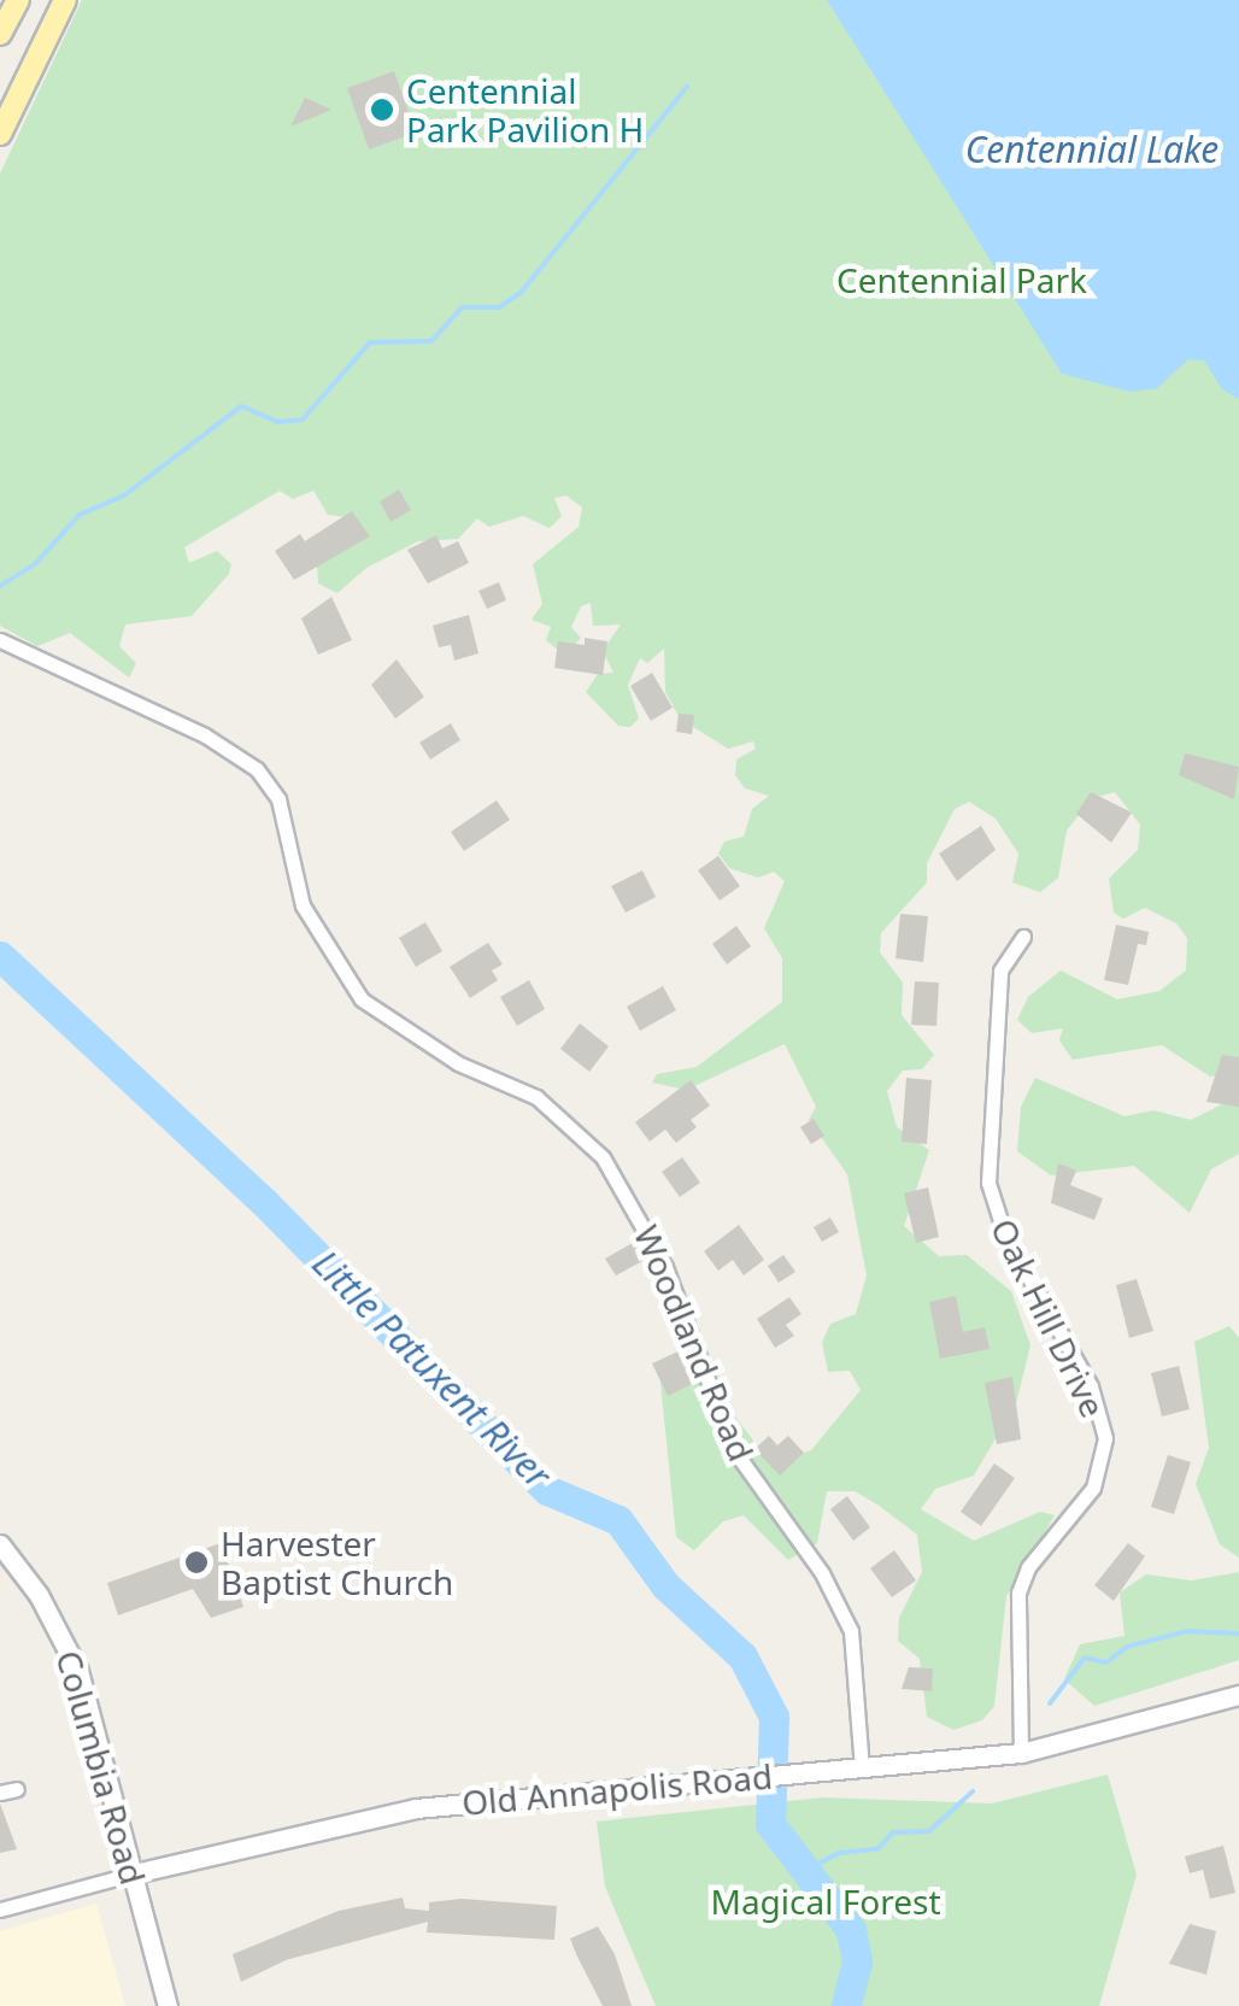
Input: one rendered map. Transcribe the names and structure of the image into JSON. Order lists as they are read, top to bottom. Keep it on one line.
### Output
{"streets":{"street":["Oak Hill Drive","Woodland Road","Columbia Road","Old Annapolis Road"]},"crossings":[["Oak Hill Drive","Old Annapolis Road"],["Woodland Road","Old Annapolis Road"],["Columbia Road","Old Annapolis Road"]],"water":["Centennial Lake","Little Patuxent River"],"parks":["Centennial Park","Magical Forest"],"places":["Centennial Park Pavilion H","Harvester Baptist Church"]}
